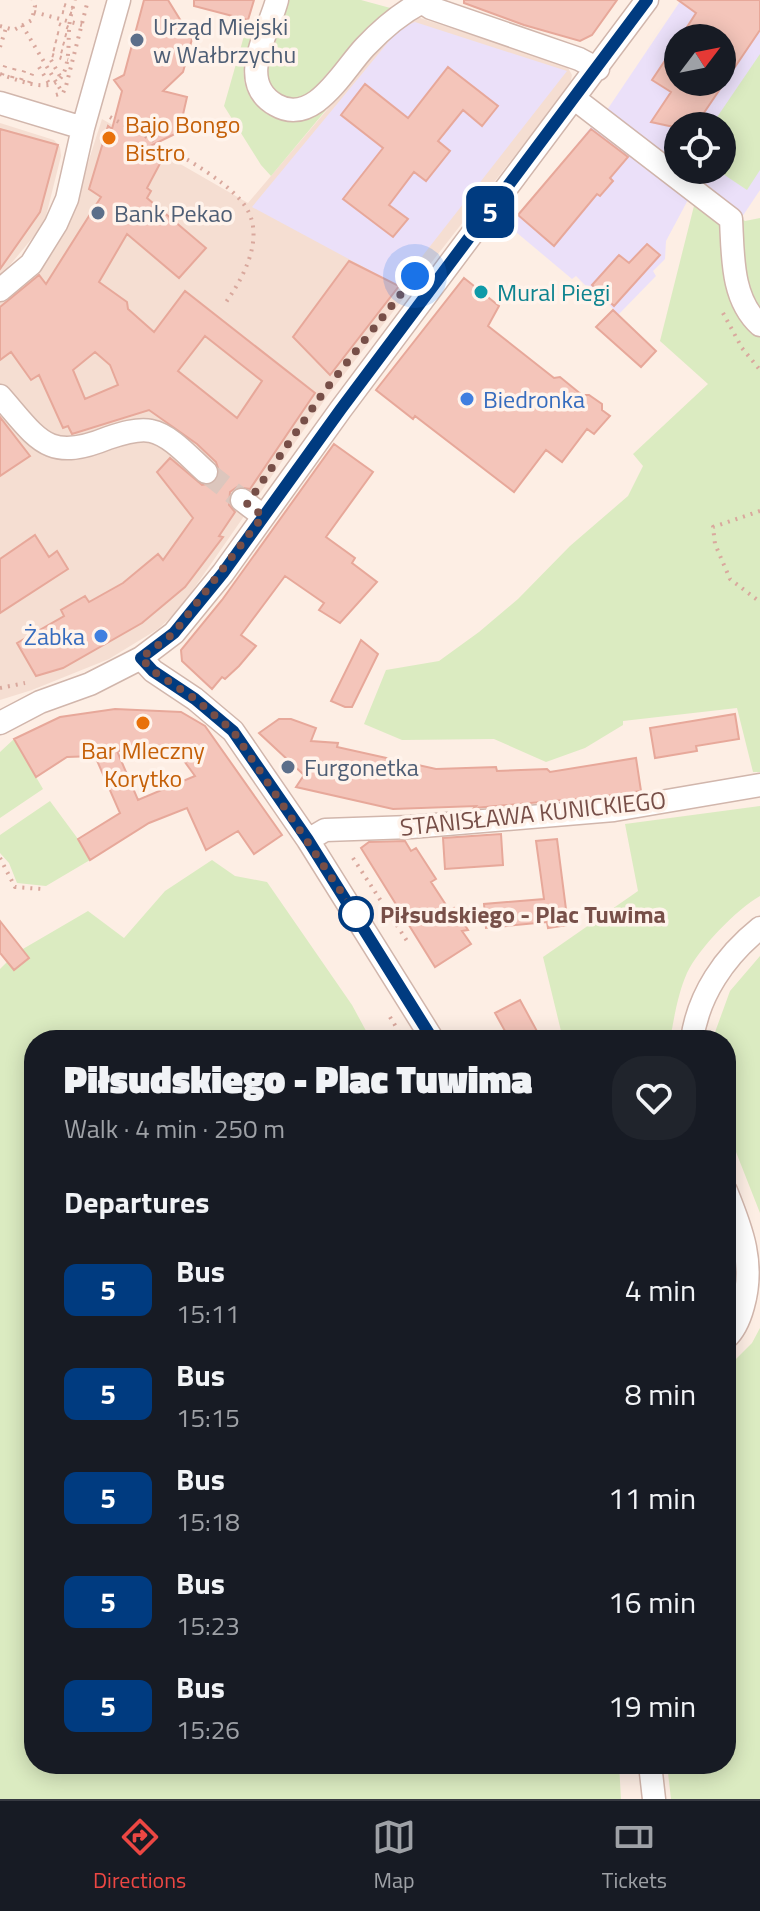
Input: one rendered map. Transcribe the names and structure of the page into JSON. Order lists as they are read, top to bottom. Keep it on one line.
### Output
{"streets":{"street":["STANISŁAWA KUNICKIEGO"]},"places":["Urząd Miejski w Wałbrzychu","Bajo Bongo Bistro","Bank Pekao","Mural Piegi","Biedronka","Żabka","Bar Mleczny Korytko","Furgonetka","Piłsudskiego - Plac Tuwima"],"lines":["bus line 5"],"north":"top right","page":{"on_map":"5","heading":[["Piłsudskiego - Plac Tuwima","Walk · 4 min · 250 m"],"Departures"],"list":[{"mark":"5","name":"Bus","note":"15:11","value":"4 min"},{"mark":"5","name":"Bus","note":"15:15","value":"8 min"},{"mark":"5","name":"Bus","note":"15:18","value":"11 min"},{"mark":"5","name":"Bus","note":"15:23","value":"16 min"},{"mark":"5","name":"Bus","note":"15:26","value":"19 min"}],"tabs":["Directions","Map","Tickets"]}}
